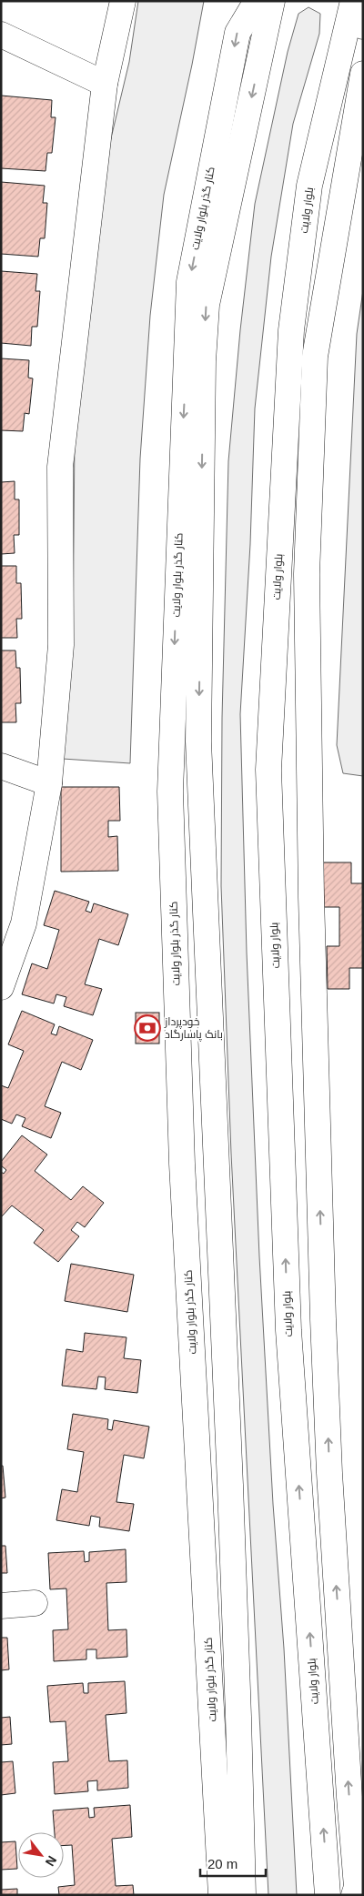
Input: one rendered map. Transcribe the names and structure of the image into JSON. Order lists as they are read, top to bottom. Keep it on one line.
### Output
{"streets":{"street":["کنار گذر بلوار ولایت","بلوار ولایت"]},"places":{"bank":["خودپرداز بانک پاسارگاد"]},"scale_bar":"20 m","north":"bottom right"}
